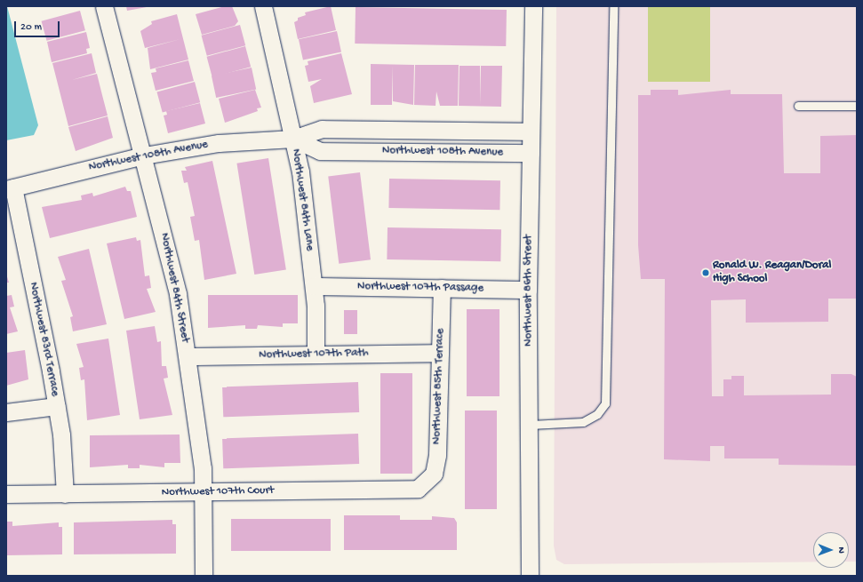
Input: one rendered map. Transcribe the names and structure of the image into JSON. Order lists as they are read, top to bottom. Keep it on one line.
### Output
{"streets":{"street":["Northwest 108th Avenue","Northwest 84th Lane","Northwest 84th Street","Northwest 107th Passage","Northwest 86th Street","Northwest 83rd Terrace","Northwest 107th Path","Northwest 85th Terrace","Northwest 107th Court"]},"crossings":[["Northwest 108th Avenue","Northwest 84th Lane"],["Northwest 108th Avenue","Northwest 84th Street"],["Northwest 108th Avenue","Northwest 86th Street"],["Northwest 108th Avenue","Northwest 83rd Terrace"],["Northwest 84th Lane","Northwest 107th Passage"],["Northwest 84th Lane","Northwest 107th Path"],["Northwest 84th Street","Northwest 107th Path"],["Northwest 84th Street","Northwest 107th Court"],["Northwest 107th Passage","Northwest 86th Street"],["Northwest 107th Passage","Northwest 85th Terrace"],["Northwest 83rd Terrace","Northwest 107th Court"],["Northwest 107th Path","Northwest 85th Terrace"],["Northwest 85th Terrace","Northwest 107th Court"]],"places":["Ronald W. Reagan/Doral High School"],"scale_bar":"20 m","north":"right"}
